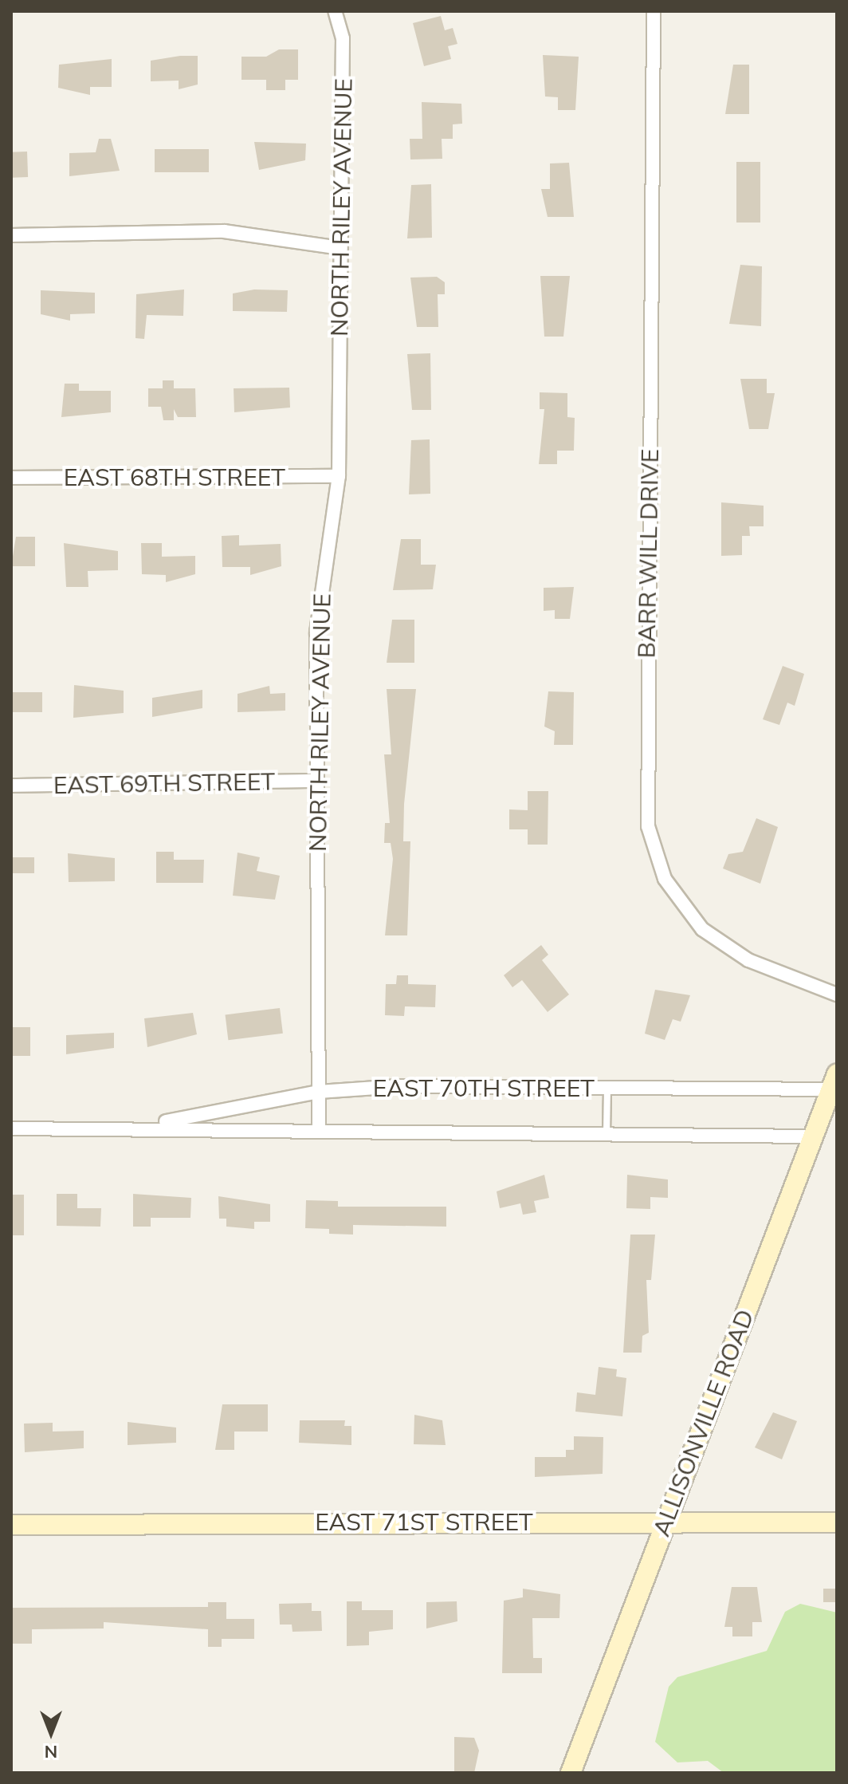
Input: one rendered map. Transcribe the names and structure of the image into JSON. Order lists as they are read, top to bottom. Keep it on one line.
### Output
{"streets":{"main road":["ALLISONVILLE ROAD","EAST 71ST STREET"],"street":["NORTH RILEY AVENUE","EAST 68TH STREET","BARR WILL DRIVE","EAST 69TH STREET","EAST 70TH STREET"]},"crossings":[["NORTH RILEY AVENUE","EAST 68TH STREET"],["NORTH RILEY AVENUE","EAST 69TH STREET"],["NORTH RILEY AVENUE","EAST 70TH STREET"],["EAST 70TH STREET","ALLISONVILLE ROAD"],["ALLISONVILLE ROAD","EAST 71ST STREET"]],"north":"bottom"}
